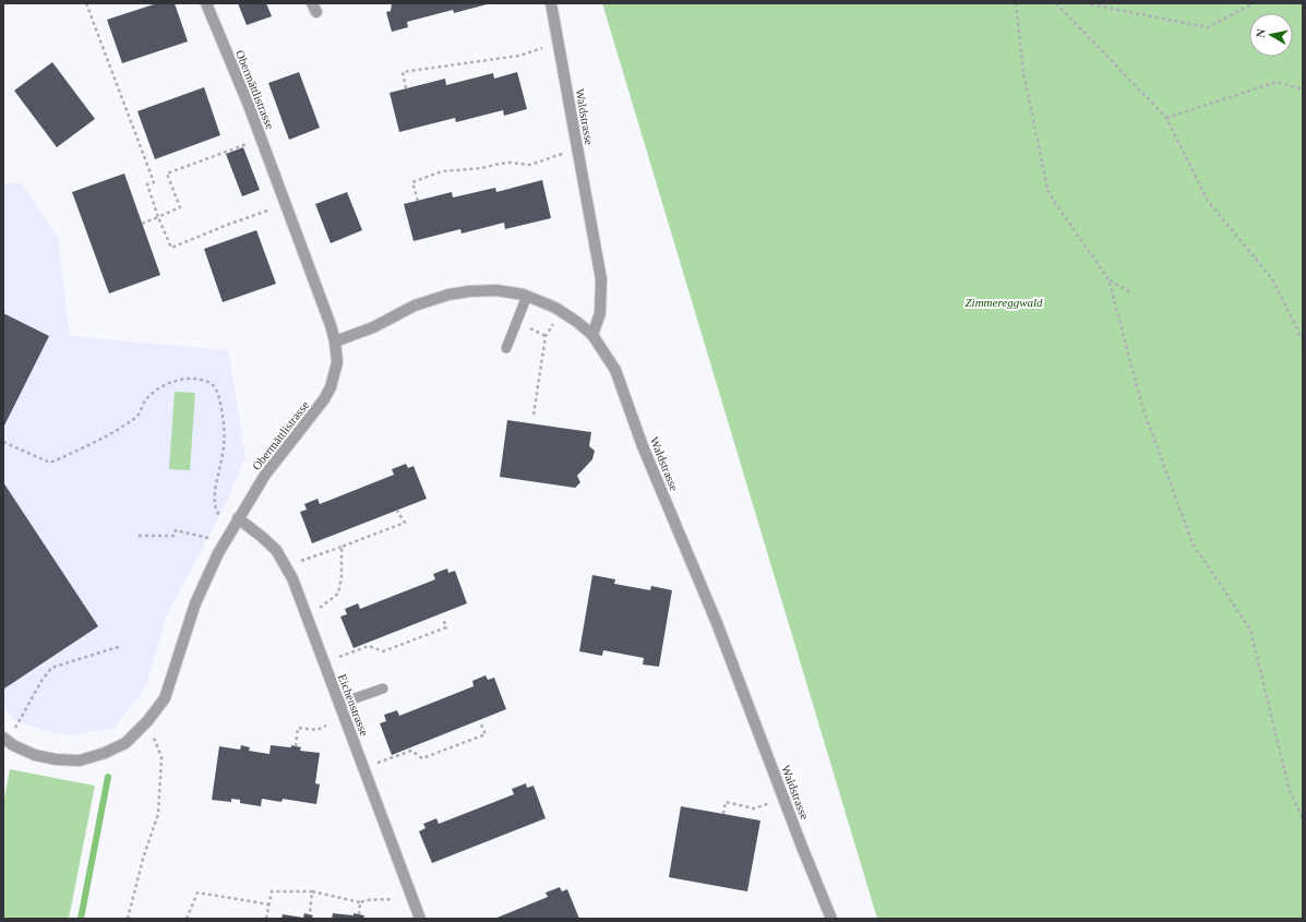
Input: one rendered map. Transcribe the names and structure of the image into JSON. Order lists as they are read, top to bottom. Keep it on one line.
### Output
{"streets":{"street":["Obermättlistrasse","Waldstrasse","Eichenstrasse"]},"crossings":[["Obermättlistrasse","Eichenstrasse"]],"parks":["Zimmereggwald"],"north":"left"}
